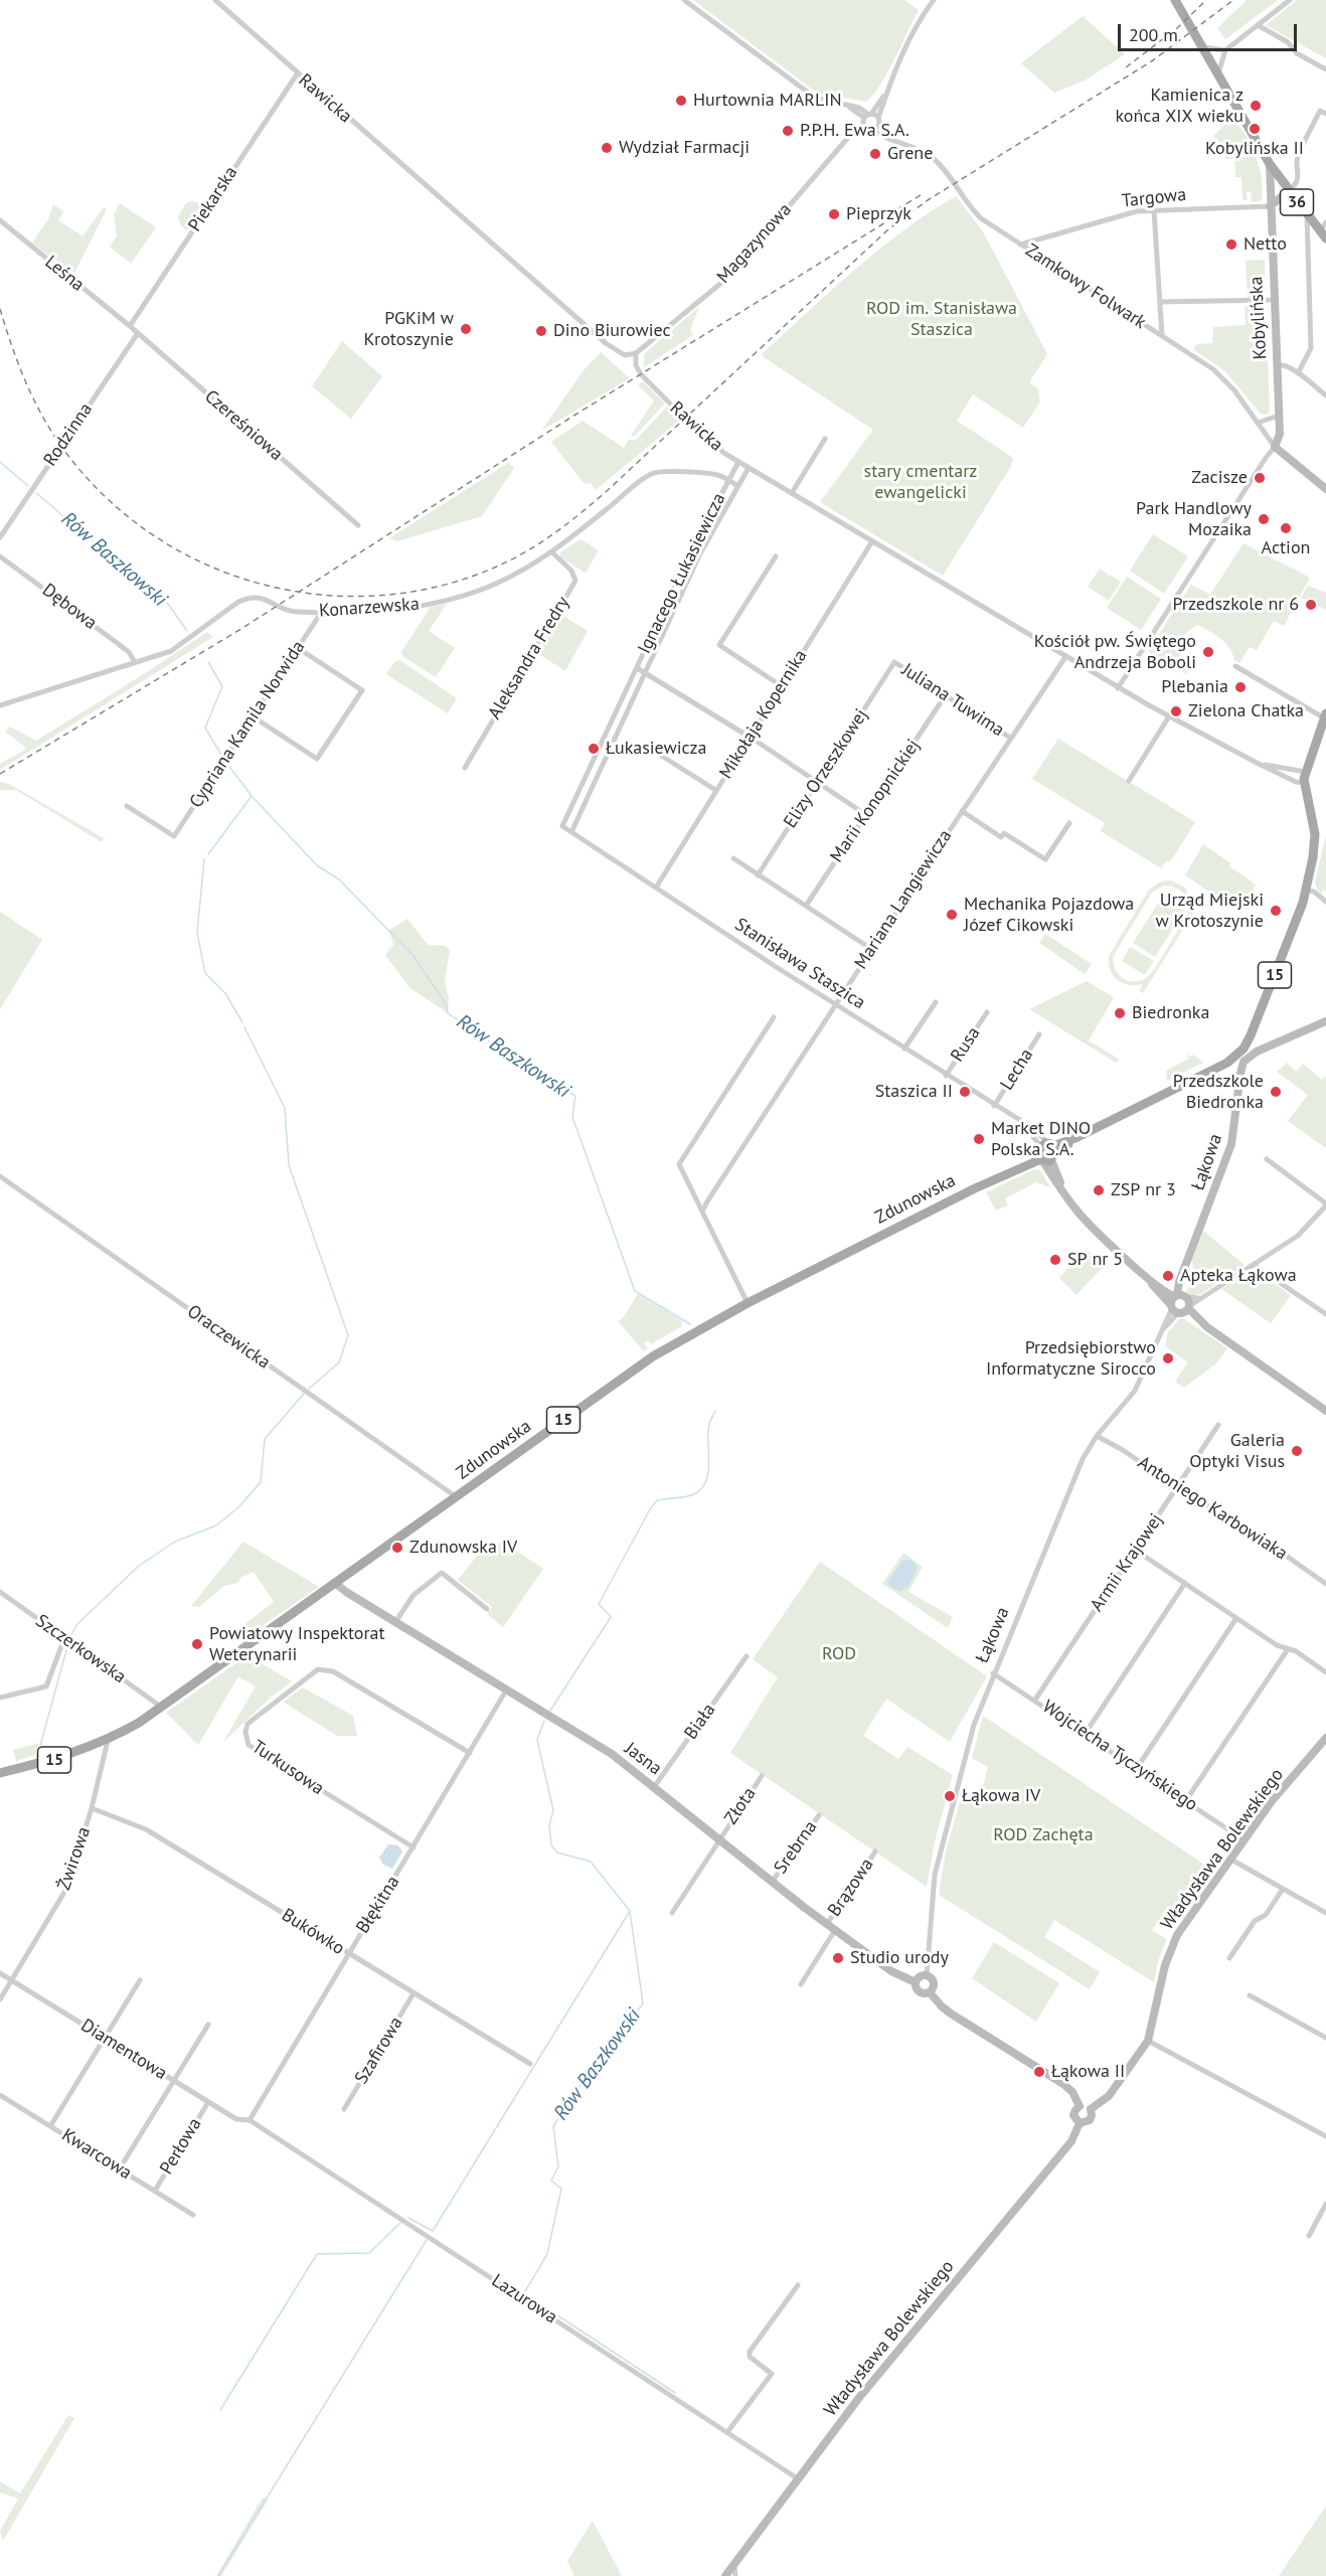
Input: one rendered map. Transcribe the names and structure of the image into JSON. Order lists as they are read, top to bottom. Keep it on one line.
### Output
{"streets":{"main road":["36","Kobylińska","15","Zdunowska"],"street":["Rawicka","Targowa","Piekarska","Magazynowa","Leśna","Zamkowy Folwark","Czereśniowa","Rodzinna","Ignacego Łukasiewicza","Dębowa","Konarzewska","Aleksandra Fredry","Juliana Tuwima","Mikołaja Kopernika","Cypriana Kamila Norwida","Elizy Orzeszkowej","Marii Konopnickiej","Mariana Langiewicza","Stanisława Staszica","Rusa","Lecha","Łąkowa","Oraczewicka","Antoniego Karbowiaka","Armii Krajowej","Szczerkowska","Biała","Wojciecha Tyczyńskiego","Jasna","Turkusowa","Złota","Srebrna","Władysława Bolewskiego","Żwirowa","Brązowa","Błękitna","Bukówko","Diamentowa","Szafirowa","Perłowa","Kwarcowa","Lazurowa"]},"crossings":[["Rawicka","Piekarska"],["Rawicka","Magazynowa"],["Rawicka","Ignacego Łukasiewicza"],["Rawicka","Mikołaja Kopernika"],["Rawicka","Mariana Langiewicza"],["Rawicka","15"],["Targowa","Zamkowy Folwark"],["Targowa","Kobylińska"],["Piekarska","Leśna"],["Piekarska","Czereśniowa"],["36","Kobylińska"],["Magazynowa","Zamkowy Folwark"],["Leśna","Czereśniowa"],["Zamkowy Folwark","Kobylińska"],["Czereśniowa","Rodzinna"],["Ignacego Łukasiewicza","Konarzewska"],["Ignacego Łukasiewicza","Stanisława Staszica"],["Dębowa","Konarzewska"],["Konarzewska","Aleksandra Fredry"],["Konarzewska","Cypriana Kamila Norwida"],["Juliana Tuwima","Elizy Orzeszkowej"],["Juliana Tuwima","Marii Konopnickiej"],["Juliana Tuwima","Mariana Langiewicza"],["Mikołaja Kopernika","Stanisława Staszica"],["Mariana Langiewicza","Stanisława Staszica"],["Stanisława Staszica","Rusa"],["Stanisława Staszica","Lecha"],["Stanisława Staszica","Łąkowa"],["Stanisława Staszica","Zdunowska"],["15","Zdunowska"],["Łąkowa","Antoniego Karbowiaka"],["Łąkowa","Wojciecha Tyczyńskiego"],["Łąkowa","Jasna"],["Zdunowska","Oraczewicka"],["Zdunowska","Szczerkowska"],["Zdunowska","Jasna"],["Zdunowska","Żwirowa"],["Antoniego Karbowiaka","Armii Krajowej"],["Armii Krajowej","Wojciecha Tyczyńskiego"],["Biała","Jasna"],["Wojciecha Tyczyńskiego","Władysława Bolewskiego"],["Jasna","Złota"],["Jasna","Srebrna"],["Jasna","Brązowa"],["Jasna","Błękitna"],["Turkusowa","Błękitna"],["Władysława Bolewskiego","Lazurowa"],["Żwirowa","Bukówko"],["Żwirowa","Diamentowa"],["Błękitna","Bukówko"],["Błękitna","Diamentowa"],["Błękitna","Lazurowa"],["Bukówko","Szafirowa"],["Diamentowa","Perłowa"],["Diamentowa","Lazurowa"],["Perłowa","Kwarcowa"]],"water":["Rów Baszkowski"],"parks":["ROD im. Stanisława Staszica","stary cmentarz ewangelicki","ROD","ROD Zachęta"],"places":["Hurtownia MARLIN","Kamienica z końca XIX wieku","Kobylińska II","P.P.H. Ewa S.A.","Wydział Farmacji","Grene","Pieprzyk","Netto","PGKiM w Krotoszynie","Dino Biurowiec","Zacisze","Park Handlowy Mozaika","Action","Przedszkole nr 6","Kościół pw. Świętego Andrzeja Boboli","Plebania","Zielona Chatka","Łukasiewicza","Urząd Miejski w Krotoszynie","Mechanika Pojazdowa Józef Cikowski","Biedronka","Staszica II","Przedszkole Biedronka","Market DINO Polska S.A.","ZSP nr 3","SP nr 5","Apteka Łąkowa","Przedsiębiorstwo Informatyczne Sirocco","Galeria Optyki Visus","Zdunowska IV","Powiatowy Inspektorat Weterynarii","Łąkowa IV","Studio urody","Łąkowa II"],"scale_bar":"200 m"}
